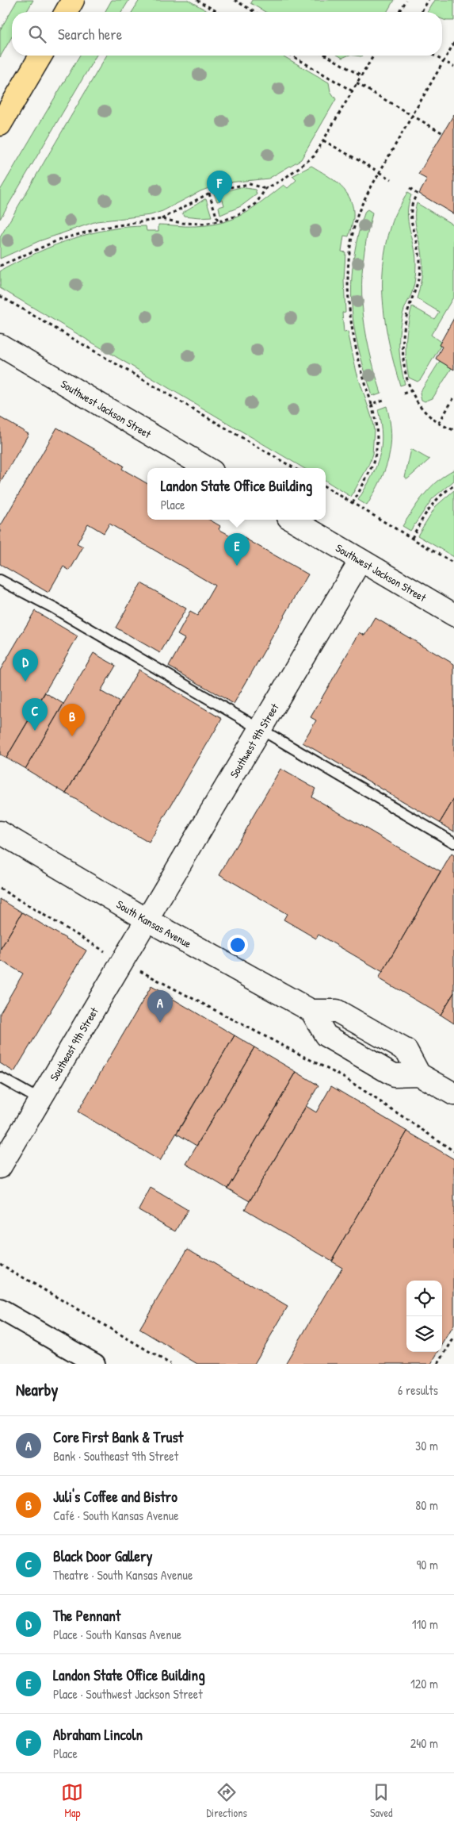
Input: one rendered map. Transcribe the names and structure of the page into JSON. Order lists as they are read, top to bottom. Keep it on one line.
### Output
{"streets":{"main road":["Southwest Jackson Street","Southwest 9th Street","South Kansas Avenue","Southeast 9th Street"]},"crossings":[["Southwest Jackson Street","Southwest 9th Street"],["Southwest 9th Street","South Kansas Avenue"],["Southwest 9th Street","Southeast 9th Street"],["South Kansas Avenue","Southeast 9th Street"]],"page":{"search":"Search here","pins":["F","E","D","C","B","A"],"popup":["Landon State Office Building","Place"],"heading":["Nearby","6 results"],"list":[{"mark":"A","name":"Core First Bank & Trust","note":"Bank · Southeast 9th Street","value":"30 m"},{"mark":"B","name":"Juli's Coffee and Bistro","note":"Café · South Kansas Avenue","value":"80 m"},{"mark":"C","name":"Black Door Gallery","note":"Theatre · South Kansas Avenue","value":"90 m"},{"mark":"D","name":"The Pennant","note":"Place · South Kansas Avenue","value":"110 m"},{"mark":"E","name":"Landon State Office Building","note":"Place · Southwest Jackson Street","value":"120 m"},{"mark":"F","name":"Abraham Lincoln","note":"Place","value":"240 m"}],"nav":["Map","Directions","Saved"]}}
